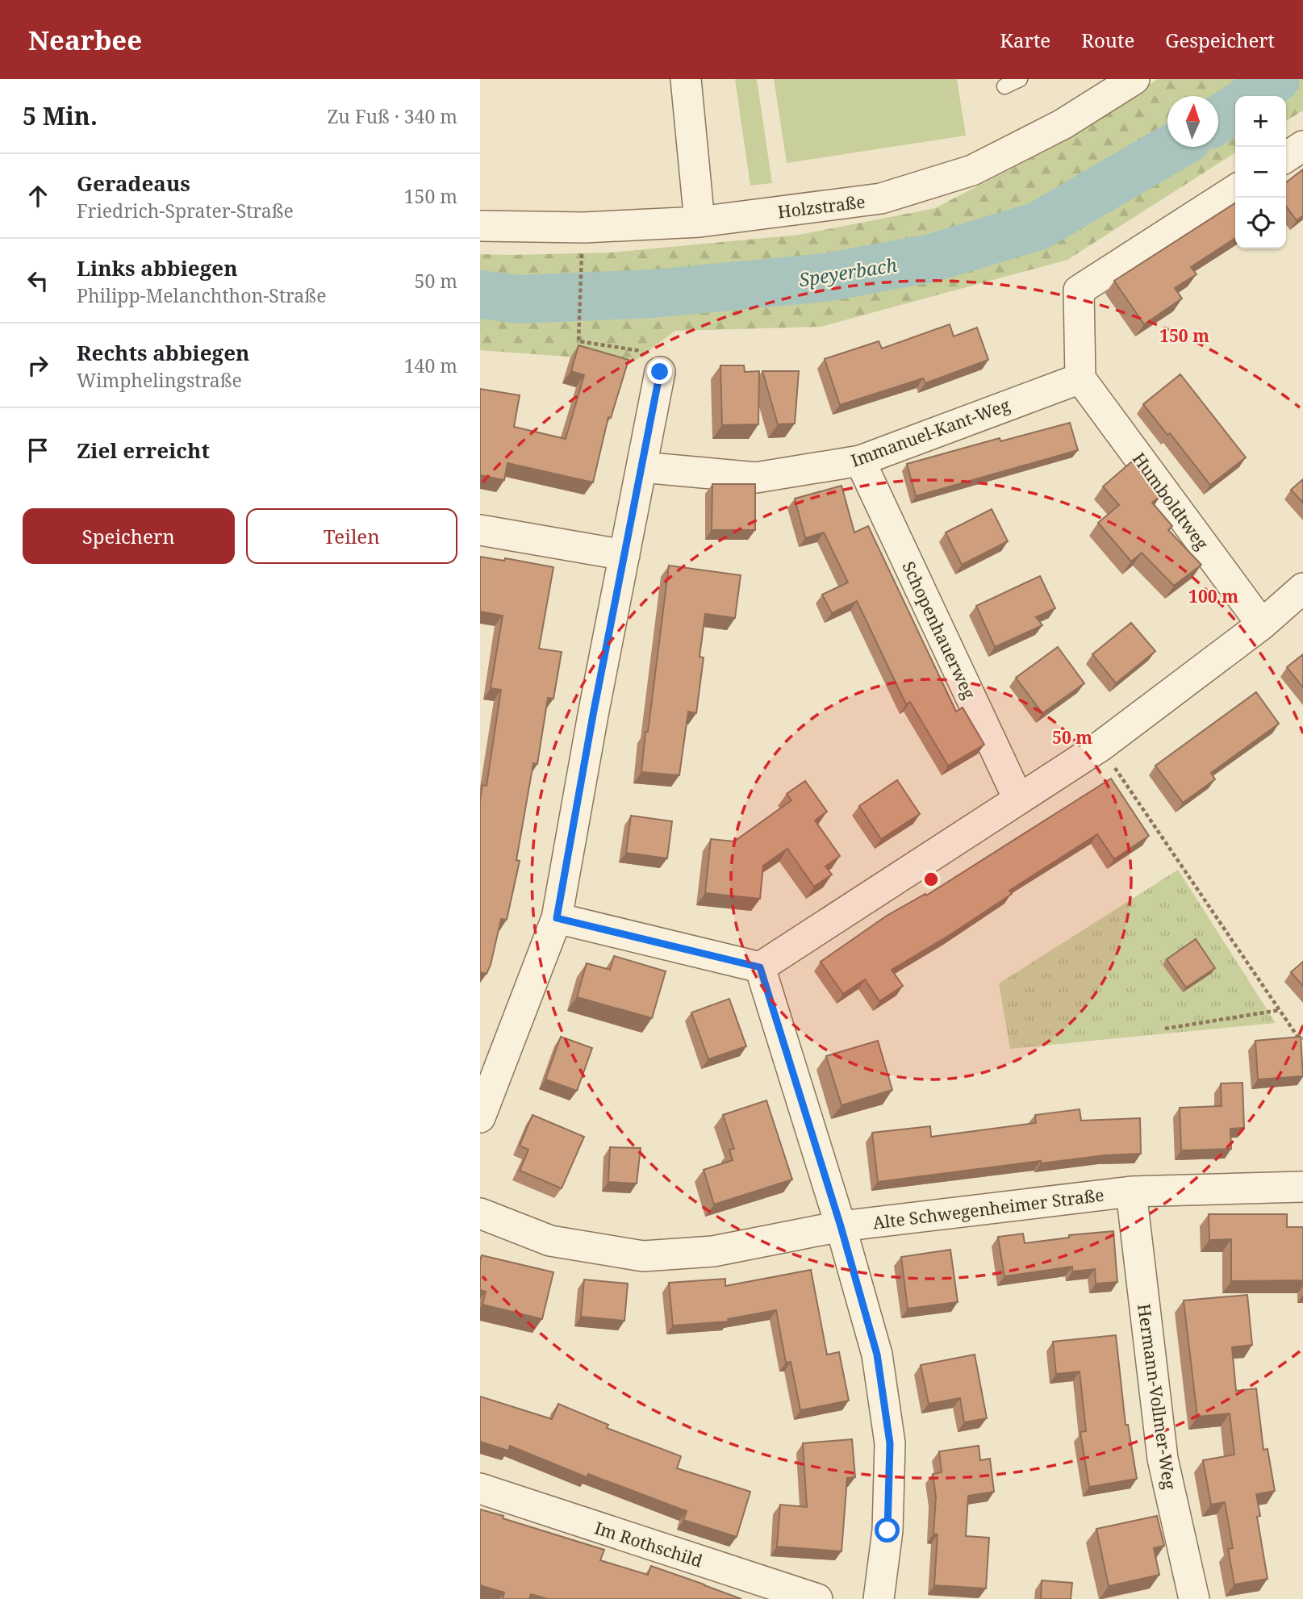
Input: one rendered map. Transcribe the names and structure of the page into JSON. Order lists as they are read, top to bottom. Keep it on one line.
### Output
{"streets":{"street":["Holzstraße","Immanuel-Kant-Weg","Humboldtweg","Schopenhauerweg","Alte Schwegenheimer Straße","Hermann-Vollmer-Weg","Im Rothschild"]},"crossings":[["Immanuel-Kant-Weg","Humboldtweg"],["Immanuel-Kant-Weg","Schopenhauerweg"],["Alte Schwegenheimer Straße","Hermann-Vollmer-Weg"]],"water":["Speyerbach"],"north":"top","page":{"header":"Nearbee","nav":["Karte","Route","Gespeichert"],"heading":["5 Min.","Zu Fuß · 340 m"],"map_buttons":["+","−"],"list":[["Geradeaus","Friedrich-Sprater-Straße","150 m"],["Links abbiegen","Philipp-Melanchthon-Straße","50 m"],["Rechts abbiegen","Wimphelingstraße","140 m"],"Ziel erreicht"],"buttons":["Speichern","Teilen"]},"rings":["150 m","100 m","50 m"]}
